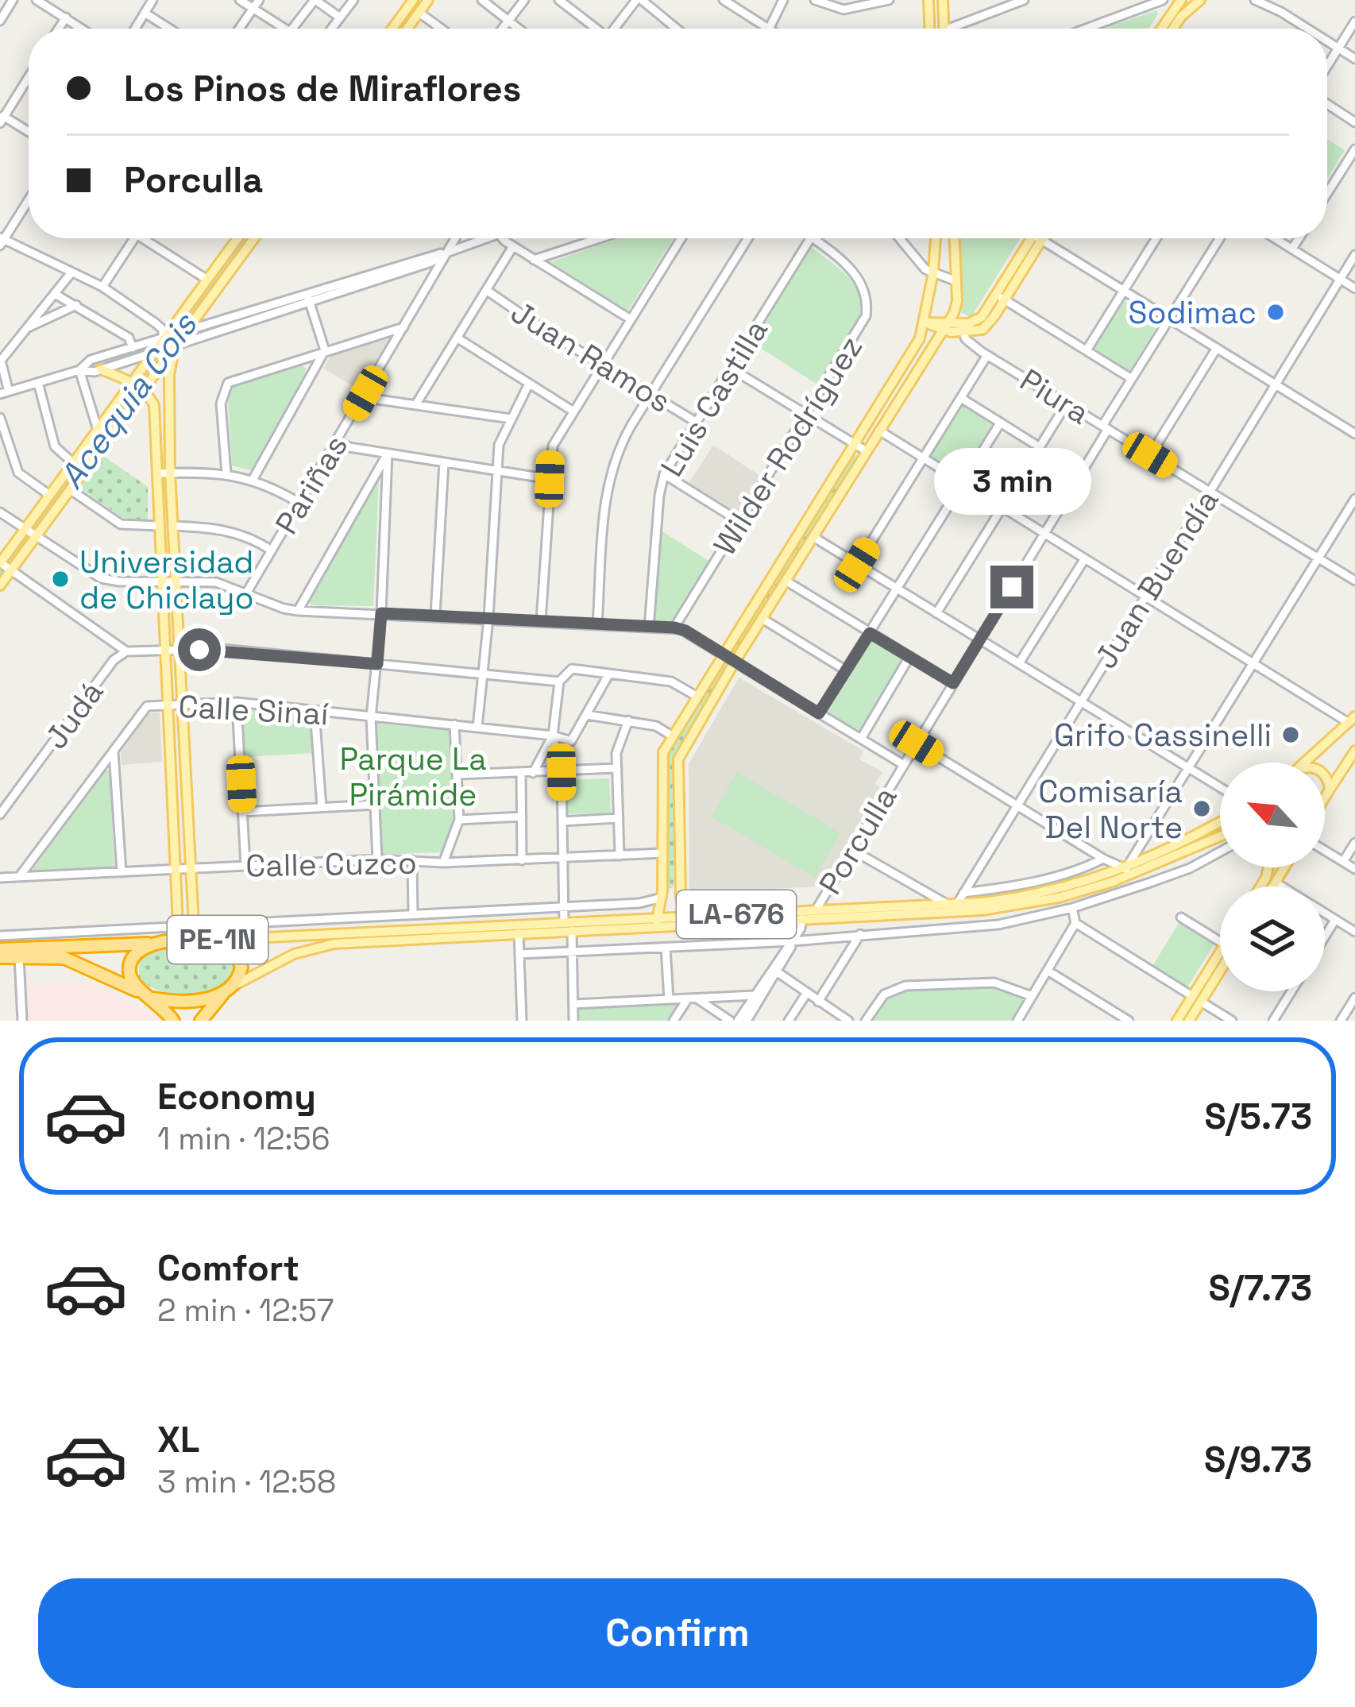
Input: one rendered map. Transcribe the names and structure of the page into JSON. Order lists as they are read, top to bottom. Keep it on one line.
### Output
{"streets":{"highway":["PE-1N"],"main road":["LA-676"],"street":["Juan Ramos","Piura","Luis Castilla","Wilder Rodríguez","Pariñas","Juan Buendía","Calle Sinaí","Judá","Porculla","Calle Cuzco"]},"crossings":[["Juan Ramos","Luis Castilla"],["Piura","Juan Buendía"],["Piura","Porculla"],["Juan Buendía","LA-676"],["Calle Sinaí","Calle Cuzco"],["Porculla","LA-676"],["LA-676","PE-1N"]],"water":["Acequia Cois"],"parks":["Parque La Pirámide"],"places":["Sodimac","Universidad de Chiclayo","Grifo Cassinelli","Comisaría Del Norte"],"north":"top left","page":{"banner":["Los Pinos de Miraflores","Porculla"],"bubble":"3 min","list":[{"name":"Economy","note":"1 min · 12:56","value":"S/5.73"},{"name":"Comfort","note":"2 min · 12:57","value":"S/7.73"},{"name":"XL","note":"3 min · 12:58","value":"S/9.73"}],"buttons":"Confirm"}}
